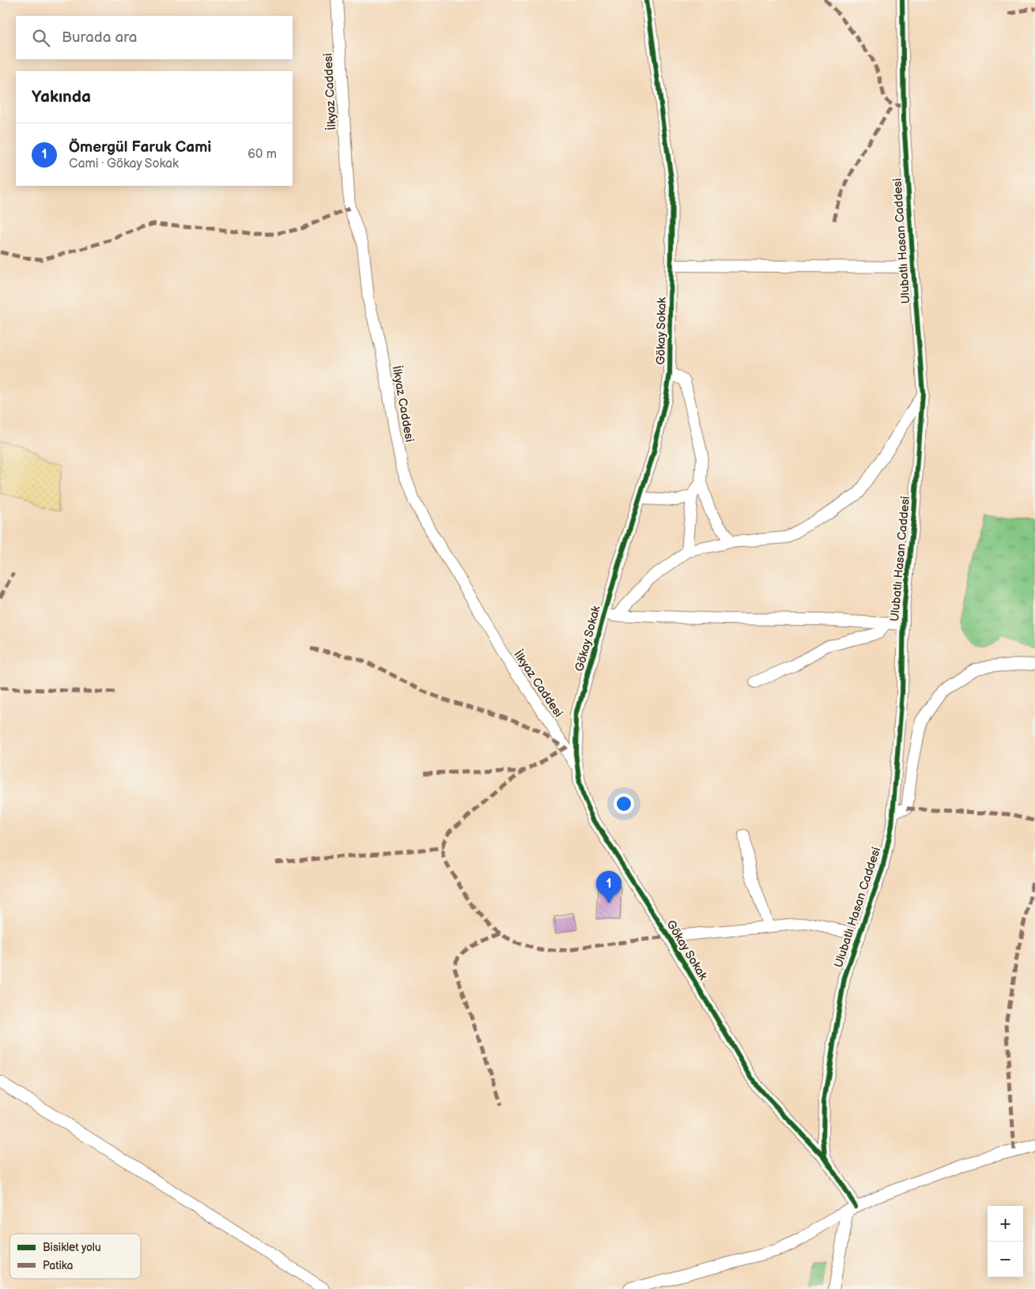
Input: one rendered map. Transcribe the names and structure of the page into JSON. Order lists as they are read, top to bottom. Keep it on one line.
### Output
{"streets":{"street":["İlkyaz Caddesi","Ulubatlı Hasan Caddesi","Gökay Sokak"]},"crossings":[["İlkyaz Caddesi","Gökay Sokak"],["Ulubatlı Hasan Caddesi","Gökay Sokak"]],"legend":["Bisiklet yolu","Patika"],"page":{"search":"Burada ara","heading":"Yakında","list":[{"mark":"1","name":"Ömergül Faruk Cami","note":"Cami · Gökay Sokak","value":"60 m"}],"pins":"1","map_buttons":["+","−"]}}
